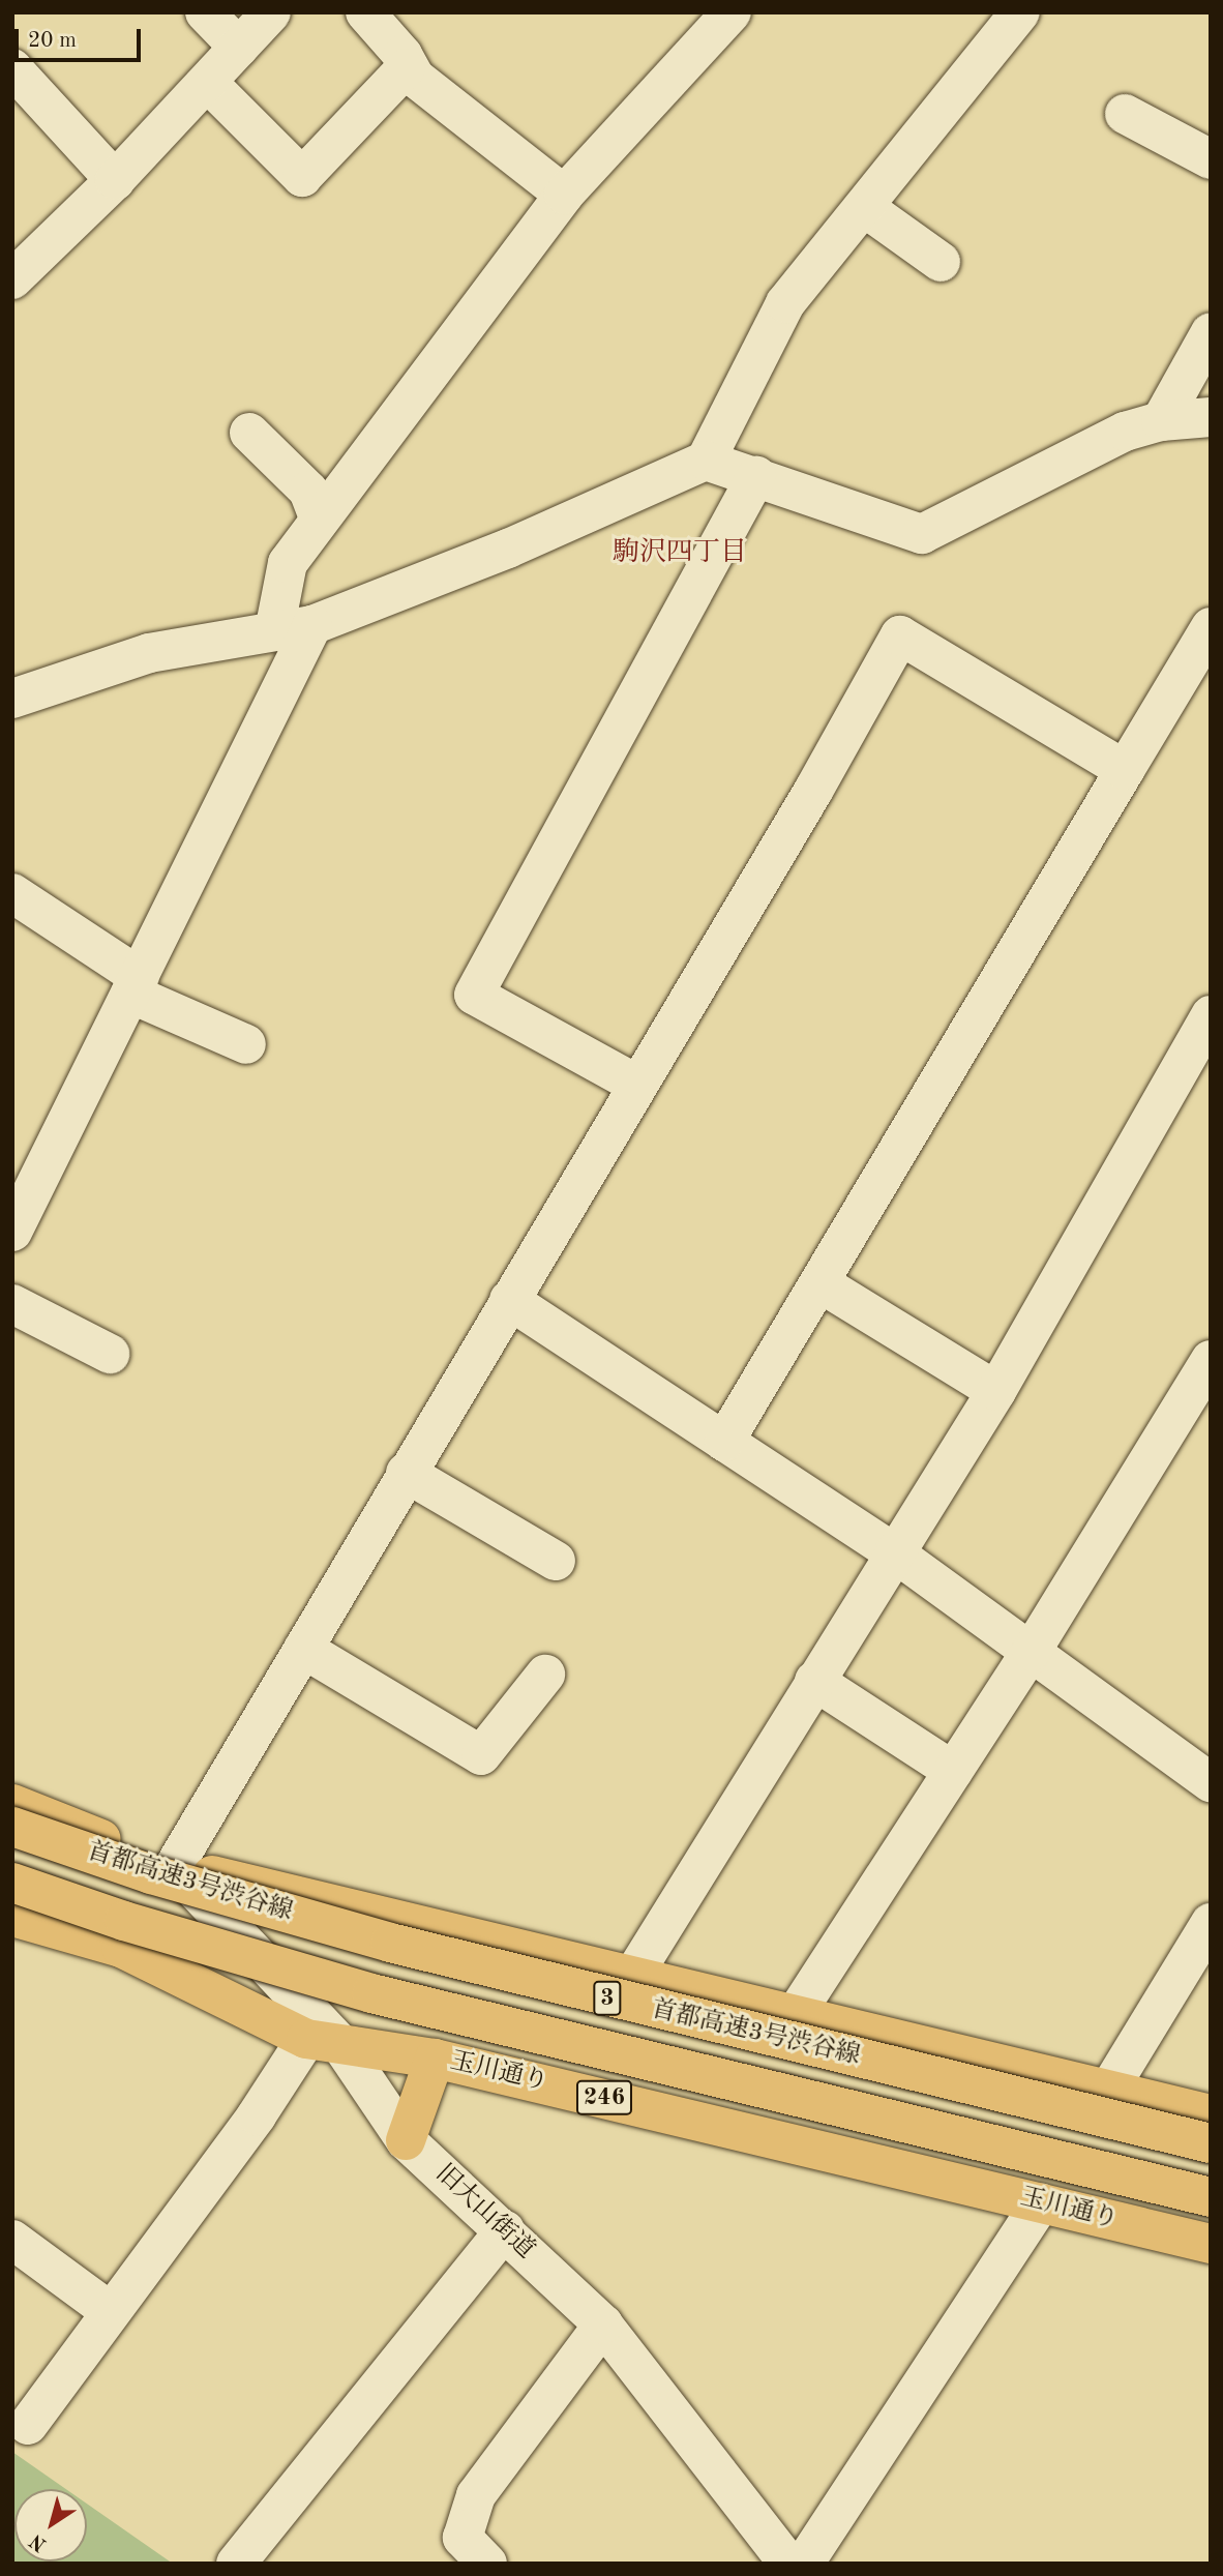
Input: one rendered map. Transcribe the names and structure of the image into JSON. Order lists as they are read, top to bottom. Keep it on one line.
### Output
{"streets":{"highway":["首都高速3号渋谷線","3","玉川通り","246"],"street":["旧大山街道"]},"crossings":[["玉川通り","旧大山街道"]],"districts":["駒沢四丁目"],"scale_bar":"20 m","north":"bottom left"}
